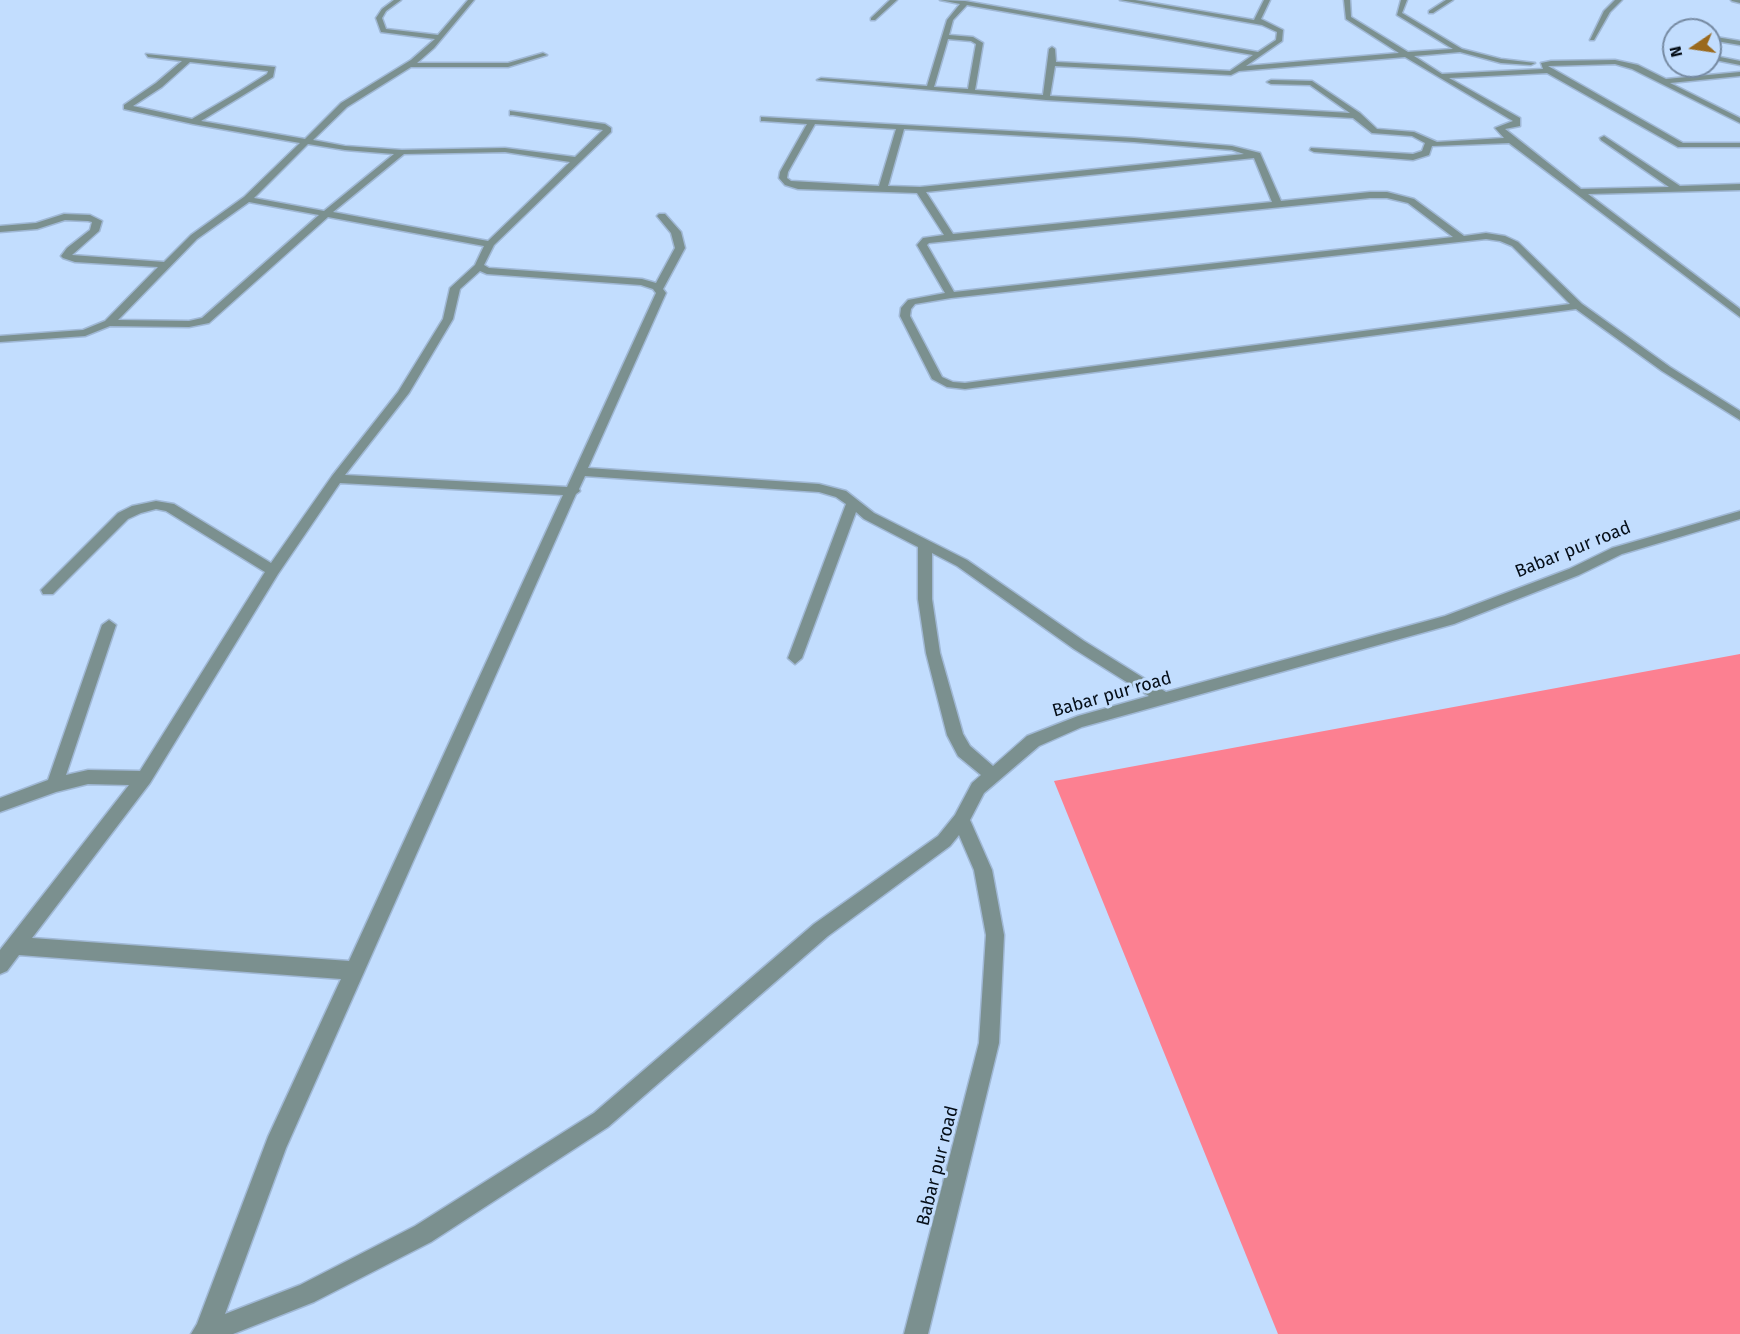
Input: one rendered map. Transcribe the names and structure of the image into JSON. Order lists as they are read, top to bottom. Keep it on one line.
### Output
{"streets":{"street":["Babar pur road"]},"north":"left"}
